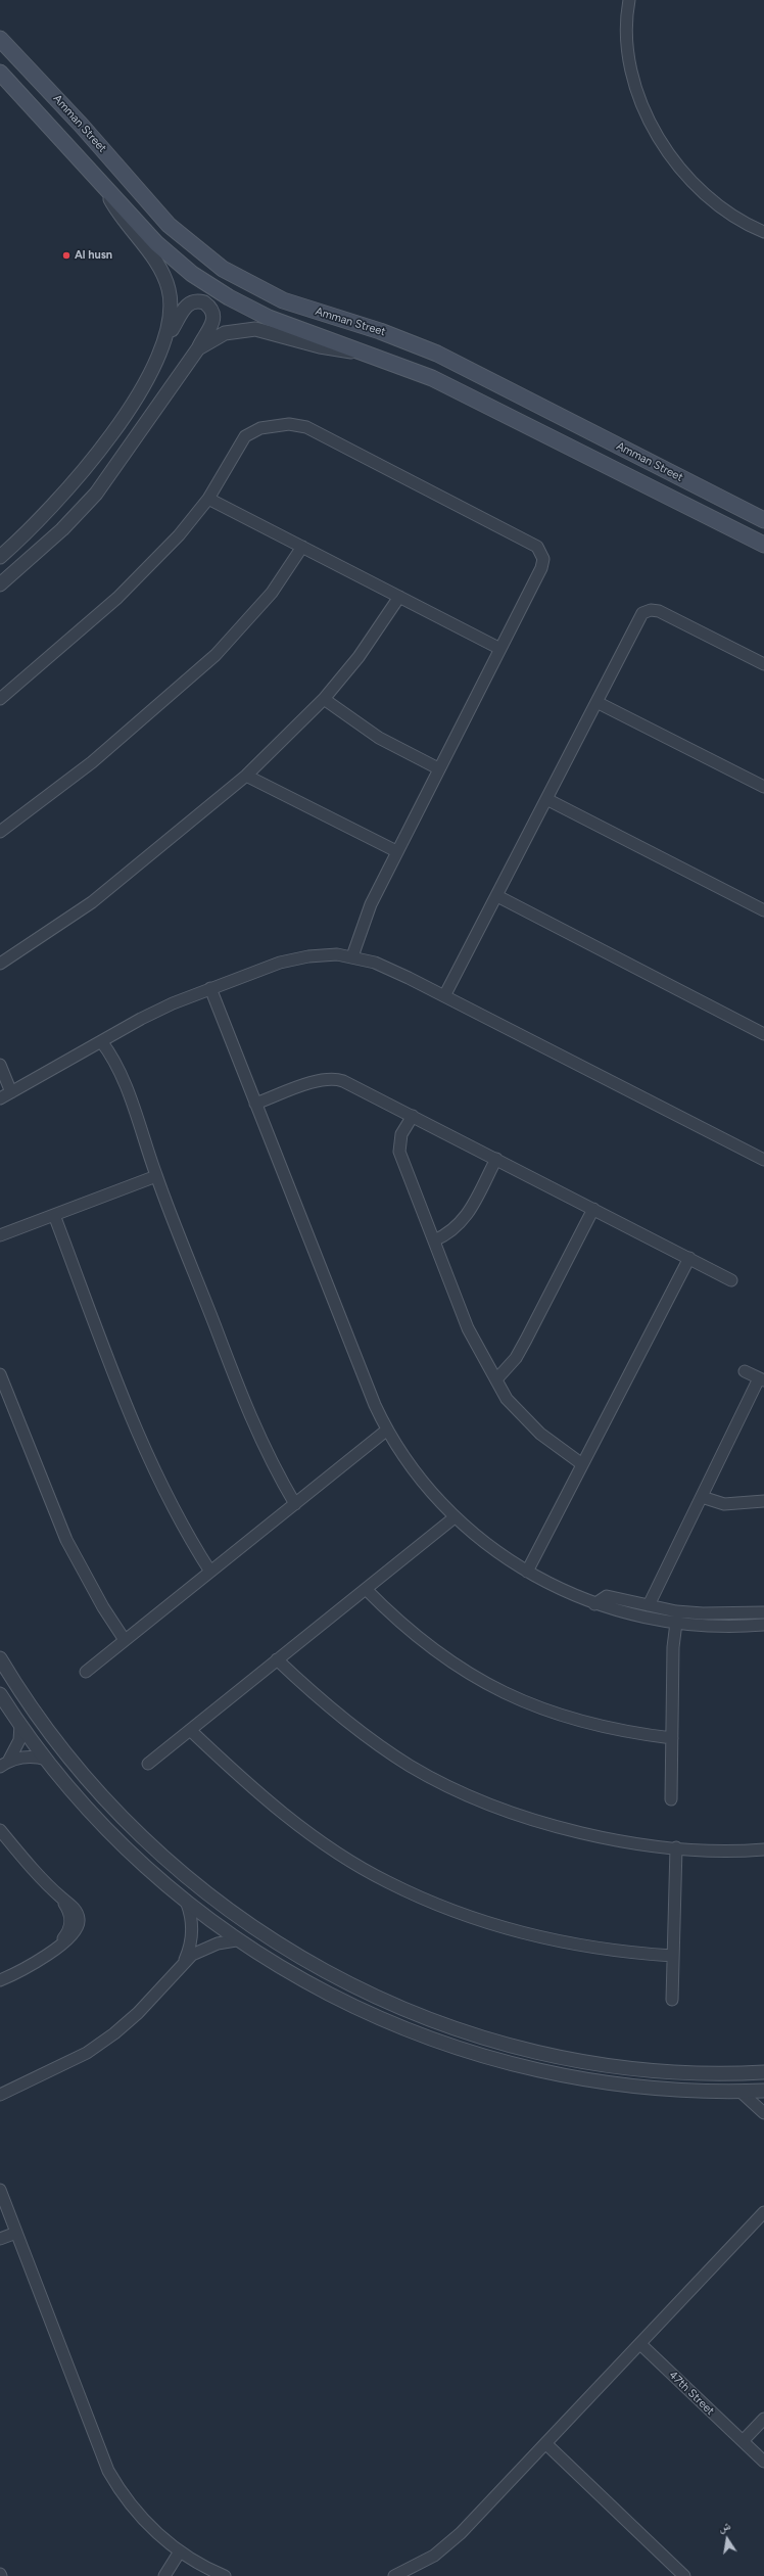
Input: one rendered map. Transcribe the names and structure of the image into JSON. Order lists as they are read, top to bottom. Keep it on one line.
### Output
{"streets":{"main road":["Amman Street"],"street":["47th Street"]},"places":["Al husn"],"north":"top"}
